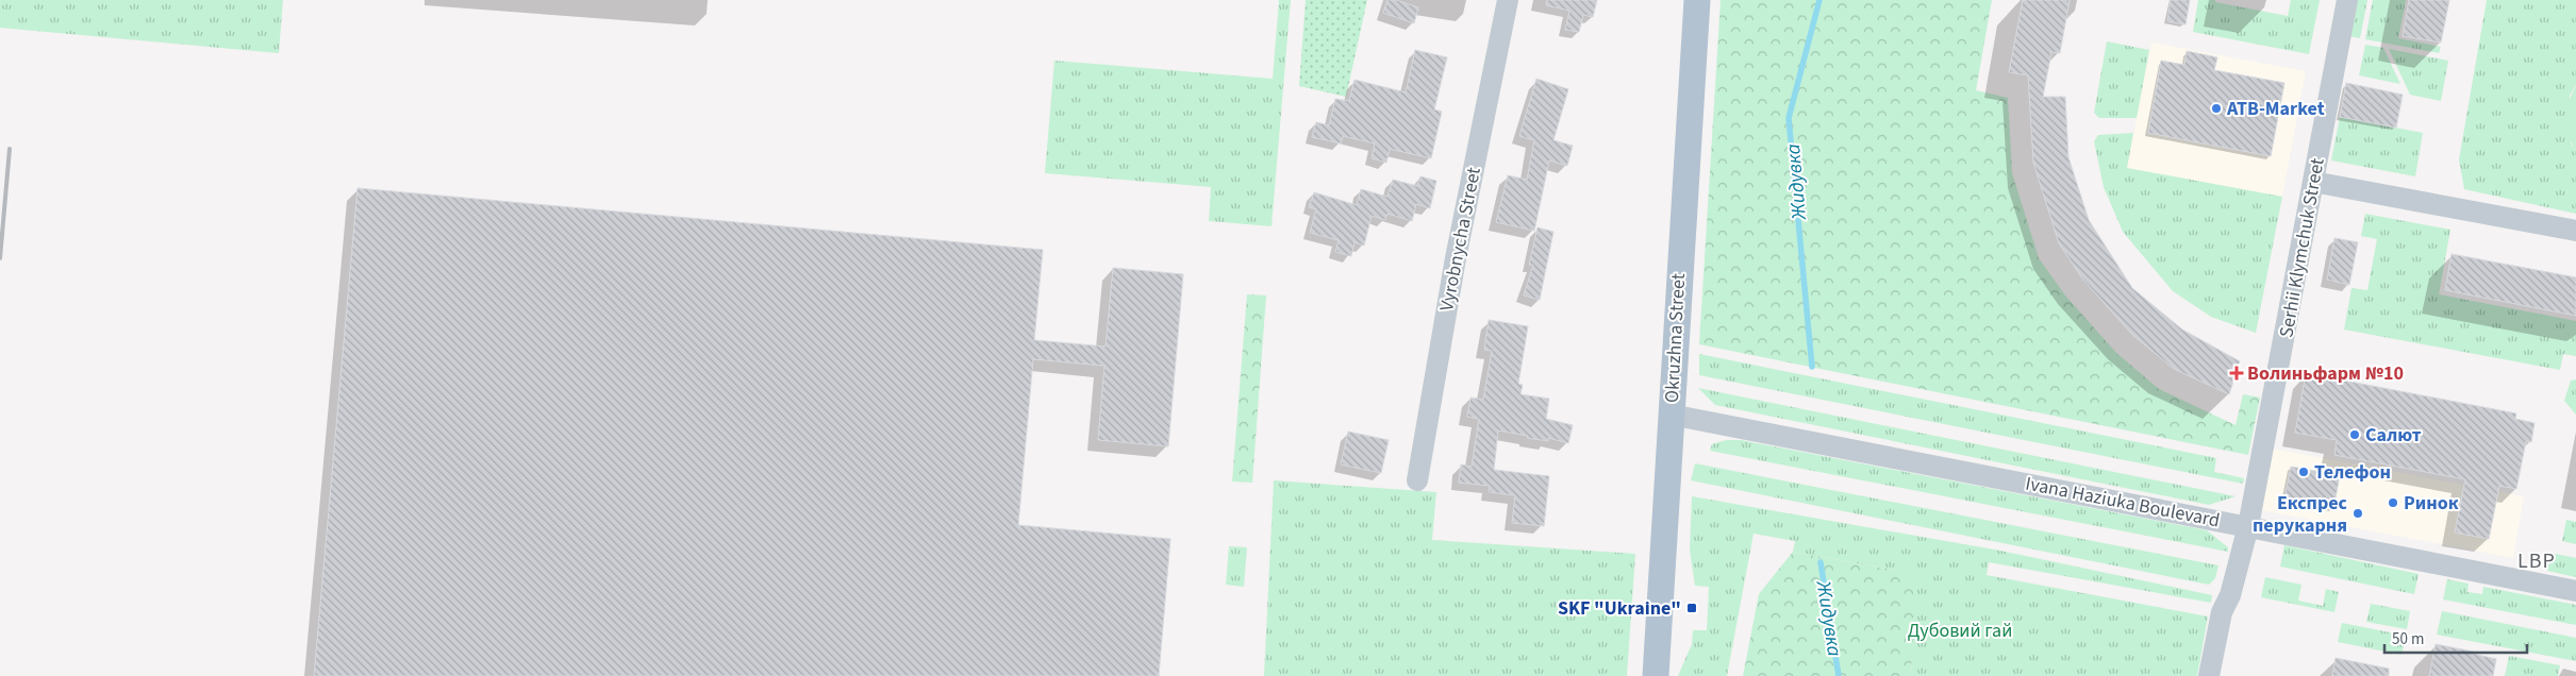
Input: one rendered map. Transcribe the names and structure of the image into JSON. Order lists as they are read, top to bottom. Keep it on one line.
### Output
{"streets":{"main road":["Okruzhna Street"],"street":["Vyrobnycha Street","Serhii Klymchuk Street","Ivana Haziuka Boulevard"]},"crossings":[["Serhii Klymchuk Street","Ivana Haziuka Boulevard"],["Okruzhna Street","Ivana Haziuka Boulevard"]],"districts":["LBP"],"water":["Жидувка"],"parks":["Дубовий гай"],"places":{"other":["ATB-Market","Салют","Телефон","Ринок","Експрес перукарня"],"health":["Волиньфарм №10"],"transit":["SKF \"Ukraine\""]},"scale_bar":"50 m"}
